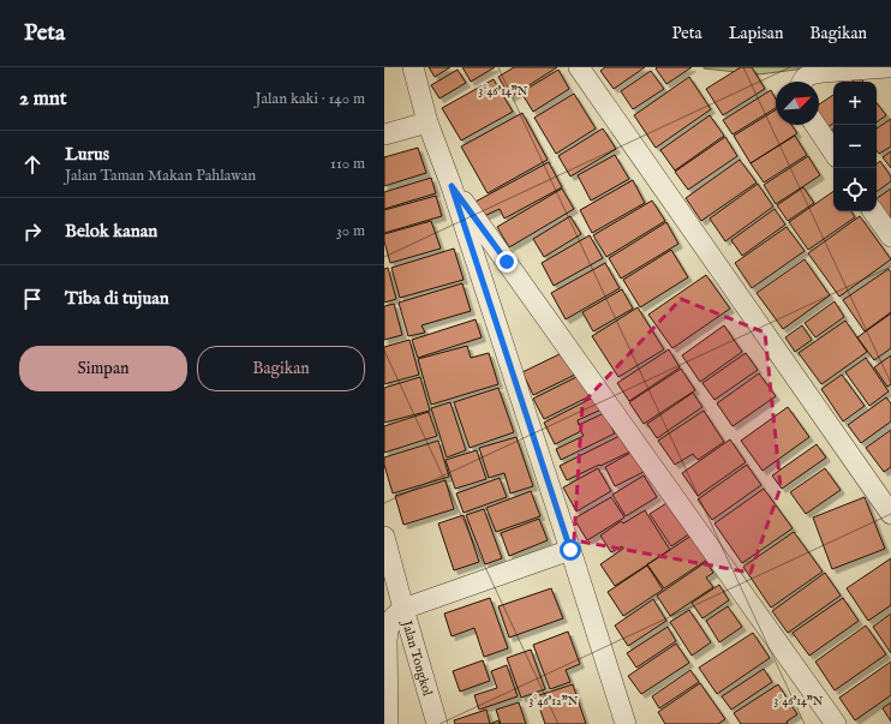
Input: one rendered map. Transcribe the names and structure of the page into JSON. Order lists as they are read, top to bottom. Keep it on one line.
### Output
{"streets":{"street":["Jalan Tongkol"]},"north":"top right","page":{"header":"Peta","nav":["Peta","Lapisan","Bagikan"],"heading":["2 mnt","Jalan kaki · 140 m"],"map_buttons":["+","−"],"list":[["Lurus","Jalan Taman Makan Pahlawan","110 m"],["Belok kanan","30 m"],"Tiba di tujuan"],"buttons":["Simpan","Bagikan"]},"coordinates":["3°46'14\"N","3°46'12\"N"]}
